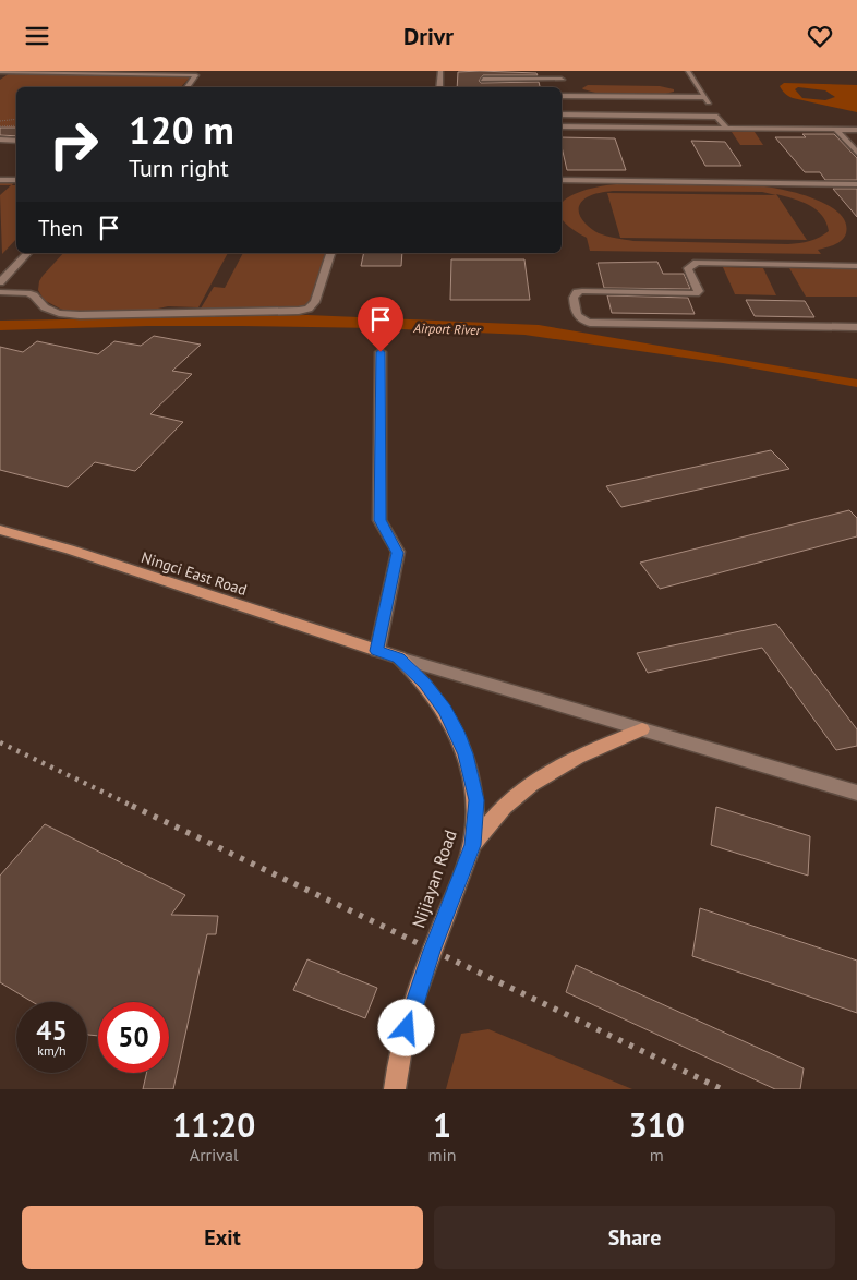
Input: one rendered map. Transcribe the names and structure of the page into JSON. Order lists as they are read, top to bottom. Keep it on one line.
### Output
{"streets":{"main road":["Ningci East Road","Nijiayan Road"]},"crossings":[["Ningci East Road","Nijiayan Road"]],"water":["Airport River"],"page":{"header":"Drivr","turn":["120 m","Turn right"],"then":"Then","speed":"45 km/h","limit":"50","eta":["11:20","Arrival","1","min","310","m"],"buttons":["Exit","Share"]}}
